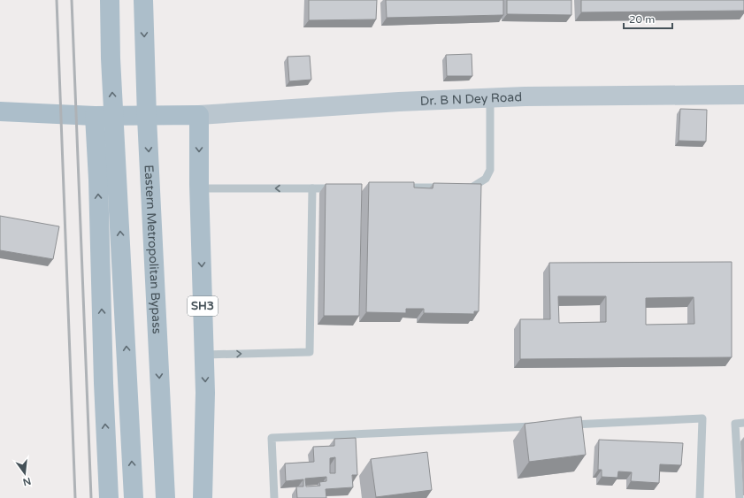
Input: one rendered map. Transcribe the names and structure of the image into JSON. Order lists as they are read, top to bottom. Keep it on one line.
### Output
{"streets":{"main road":["Dr. B N Dey Road","Eastern Metropolitan Bypass","SH3"]},"crossings":[["Dr. B N Dey Road","SH3"]],"scale_bar":"20 m","north":"bottom"}
